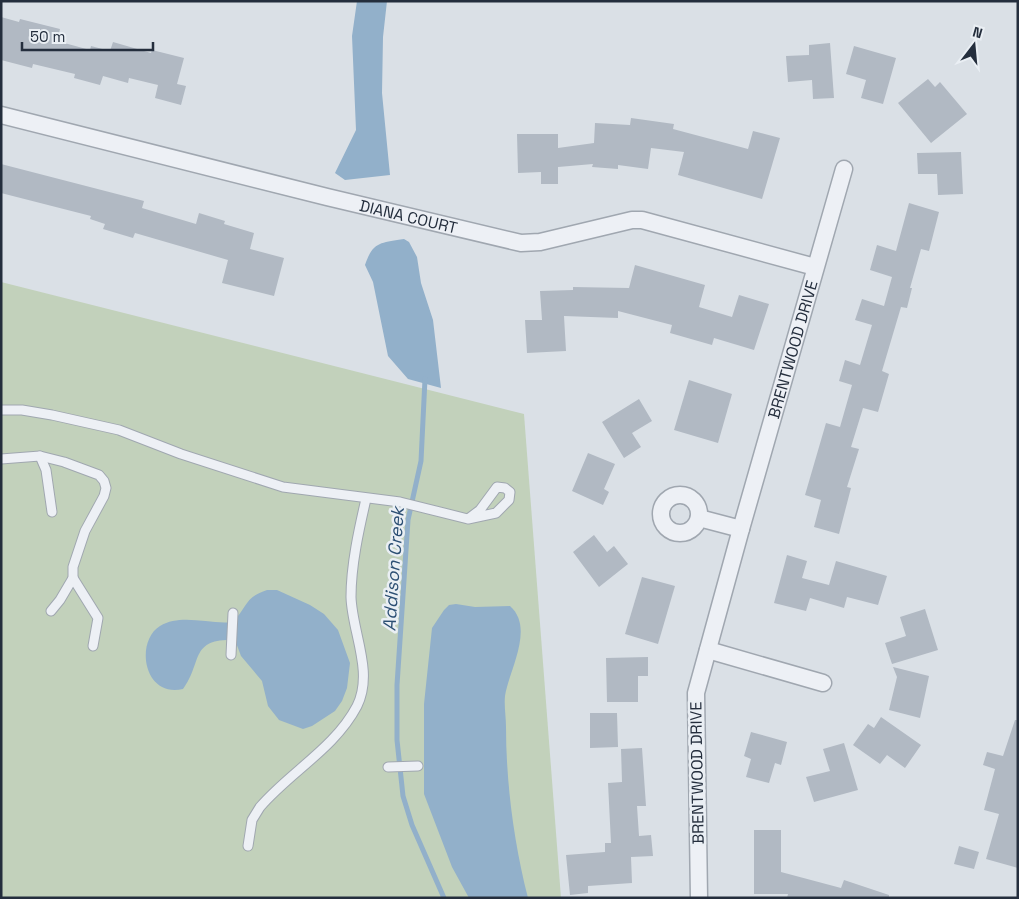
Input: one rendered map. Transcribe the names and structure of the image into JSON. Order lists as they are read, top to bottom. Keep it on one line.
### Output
{"streets":{"street":["DIANA COURT","BRENTWOOD DRIVE"]},"crossings":[["DIANA COURT","BRENTWOOD DRIVE"]],"water":["Addison Creek"],"scale_bar":"50 m","north":"top"}
